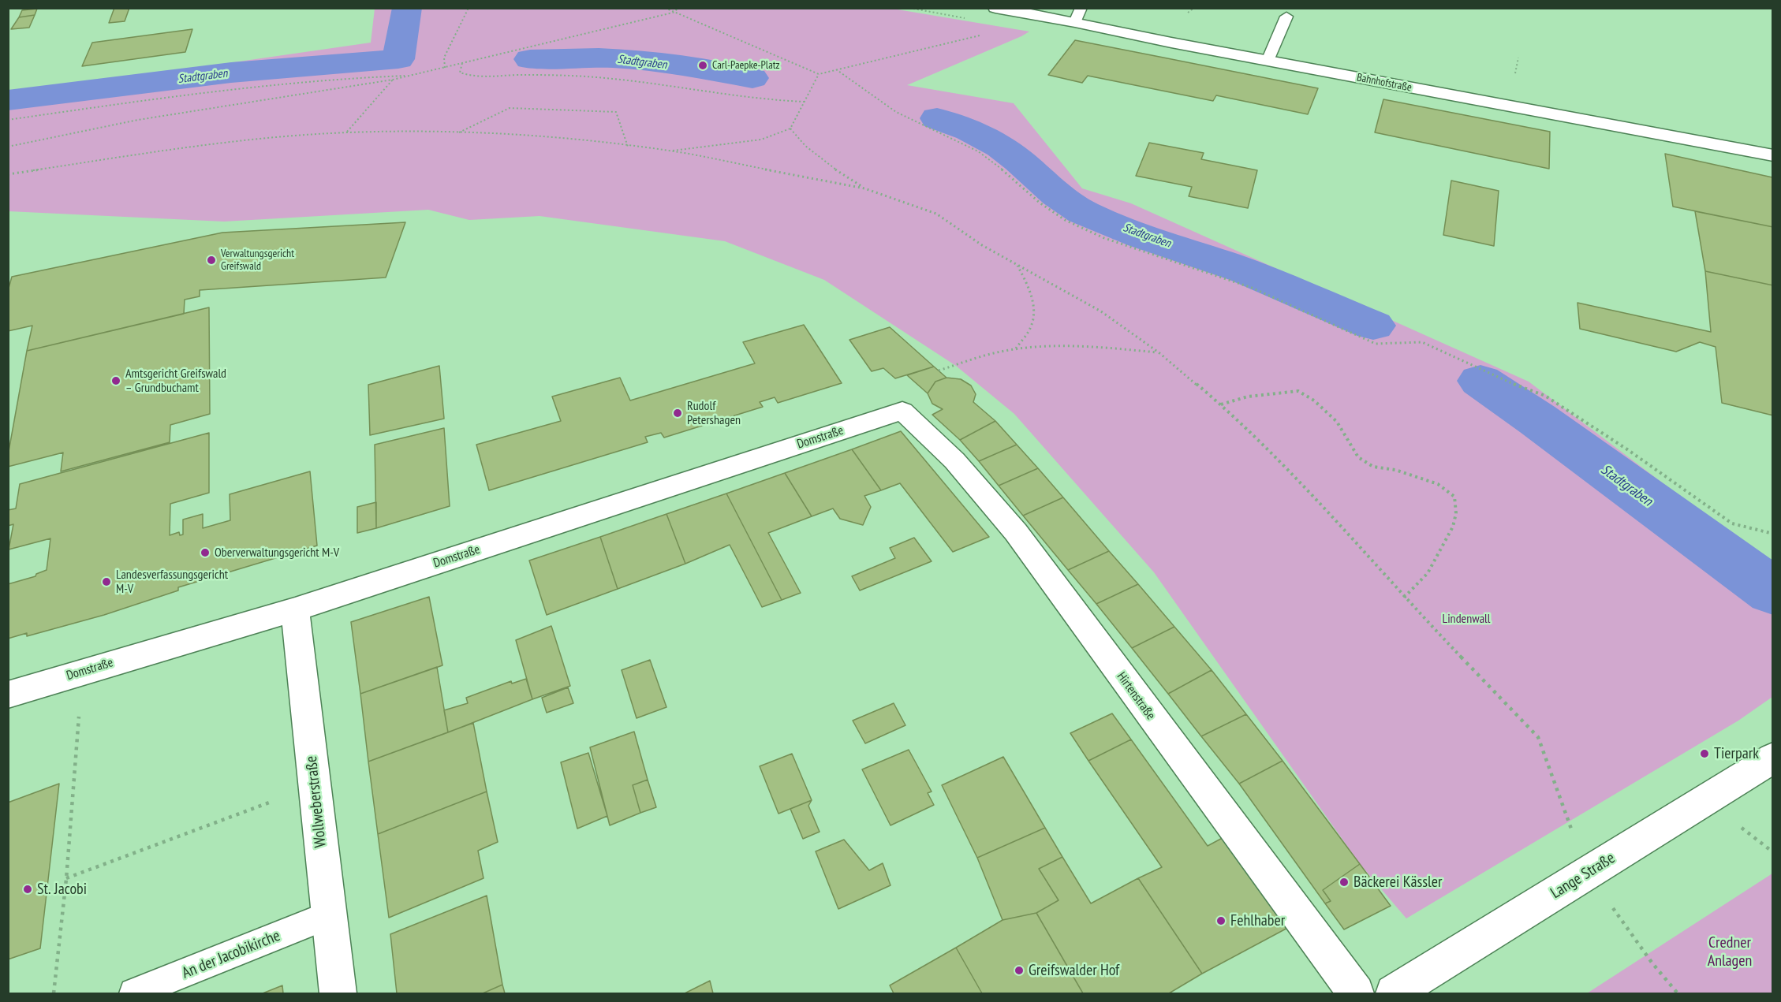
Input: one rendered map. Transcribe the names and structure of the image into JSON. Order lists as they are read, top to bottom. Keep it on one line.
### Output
{"streets":{"street":["Bahnhofstraße","Domstraße","Hirtenstraße","Wollweberstraße","Lange Straße"],"lane":["An der Jacobikirche"]},"crossings":[["Domstraße","Hirtenstraße"],["Domstraße","Wollweberstraße"],["Wollweberstraße","An der Jacobikirche"]],"water":["Stadtgraben"],"parks":["Lindenwall","Credner Anlagen"],"places":["Carl-Paepke-Platz","Verwaltungsgericht Greifswald","Amtsgericht Greifswald – Grundbuchamt","Rudolf Petershagen","Oberverwaltungsgericht M-V","Landesverfassungsgericht M-V","Tierpark","Bäckerei Kässler","St. Jacobi","Fehlhaber","Greifswalder Hof"]}
